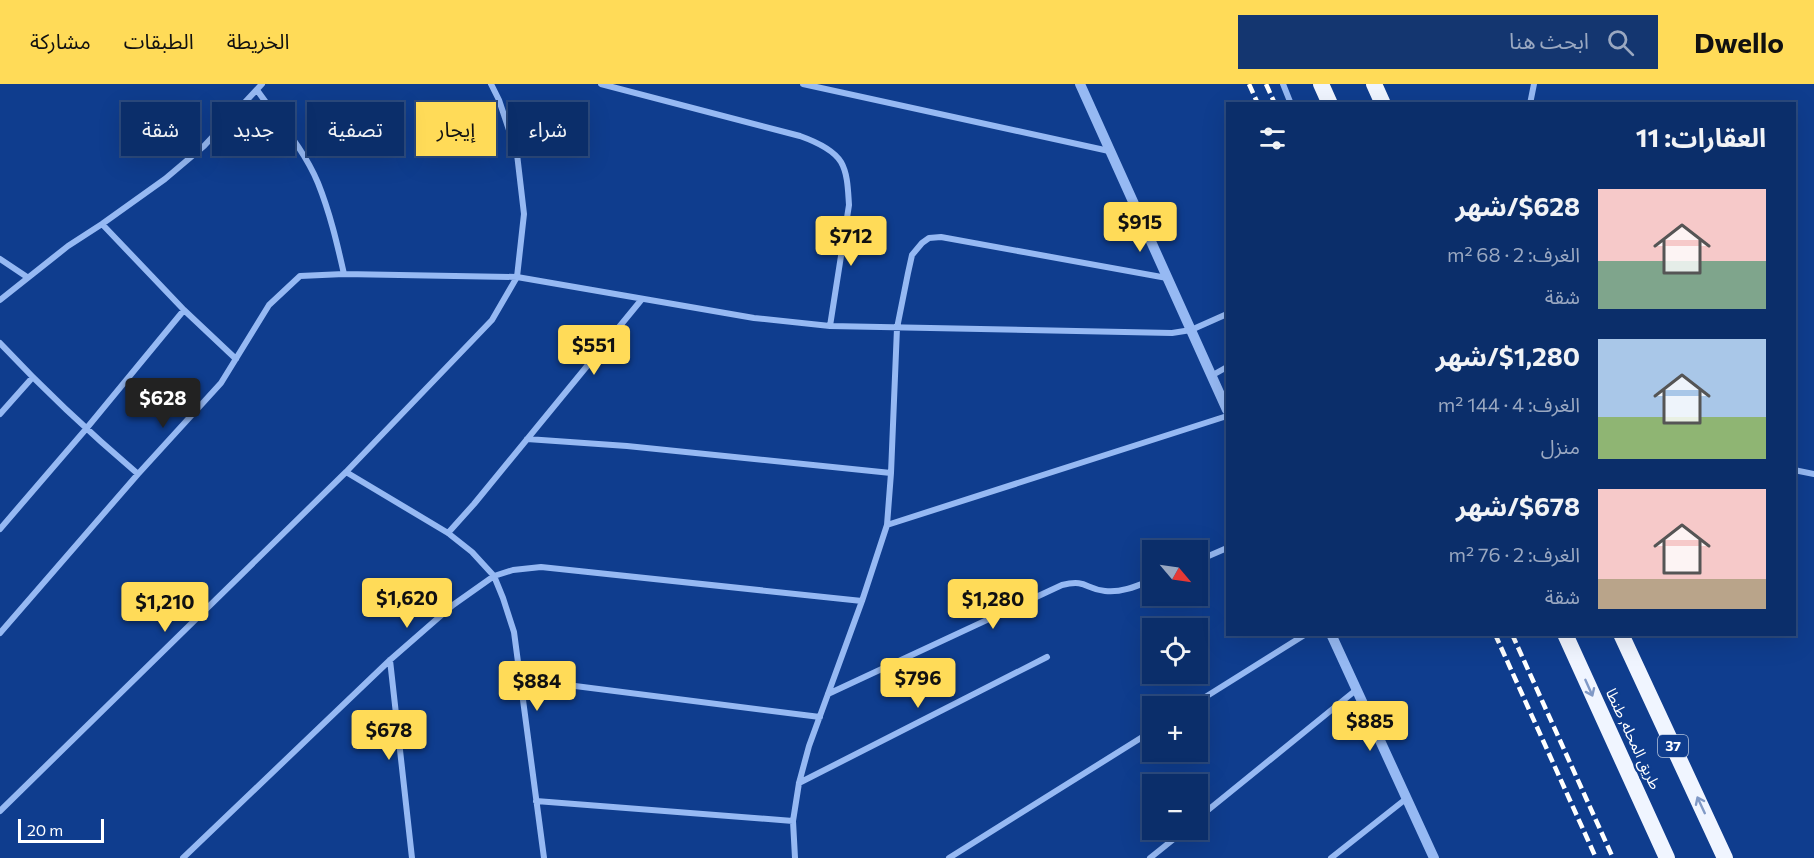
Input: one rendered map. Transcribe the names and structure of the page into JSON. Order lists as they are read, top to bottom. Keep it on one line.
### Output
{"streets":{"highway":["طريق المحله, طنطا","37"]},"scale_bar":"20 m","north":"bottom right","page":{"header":"Dwello","search":"ابحث هنا","nav":["الخريطة","الطبقات","مشاركة"],"chip":["شراء","إيجار","تصفية","جديد","شقة"],"heading":"العقارات: 11","list":[{"name":"$628/شهر","note":"الغرف: 2 · 68 m² · شقة"},{"name":"$1,280/شهر","note":"الغرف: 4 · 144 m² · منزل"},{"name":"$678/شهر","note":"الغرف: 2 · 76 m² · شقة"}],"price":["$915","$712","$551","$628","$1,620","$1,280","$1,210","$796","$884","$885","$678"],"map_buttons":["+","−"],"scale":"20 m"}}
